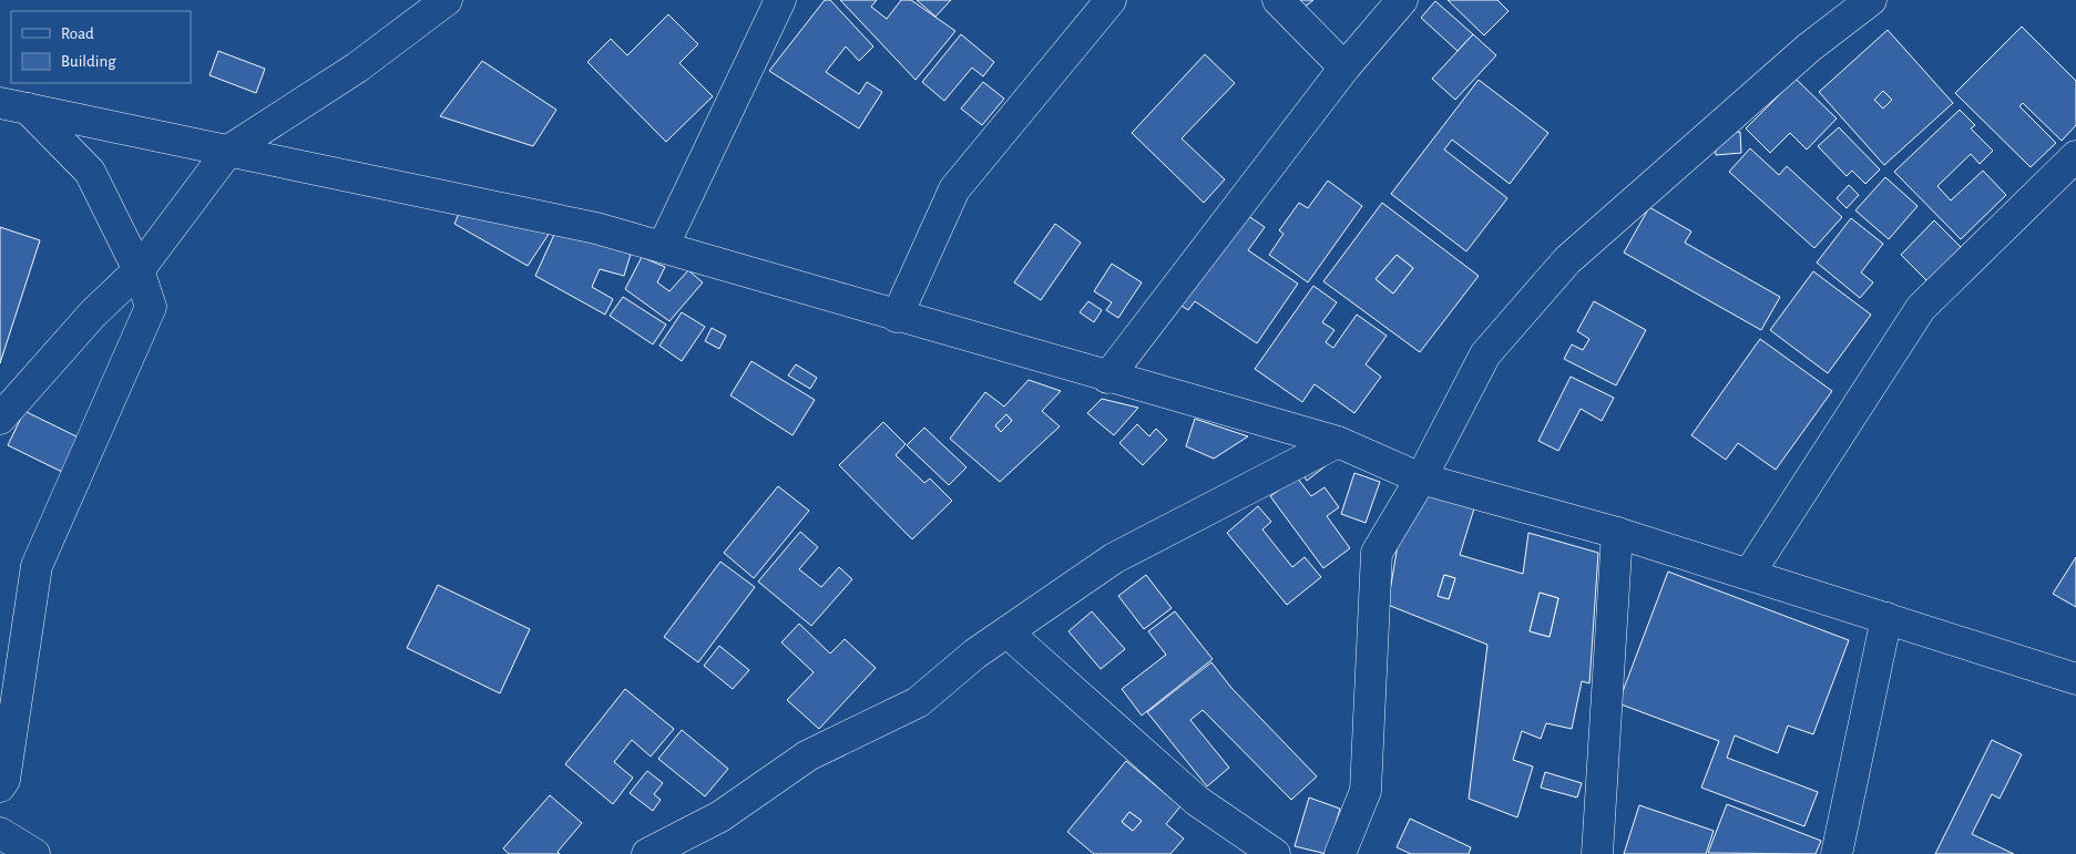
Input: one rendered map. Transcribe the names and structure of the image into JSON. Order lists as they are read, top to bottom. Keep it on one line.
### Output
{"legend":["Road","Building"]}
